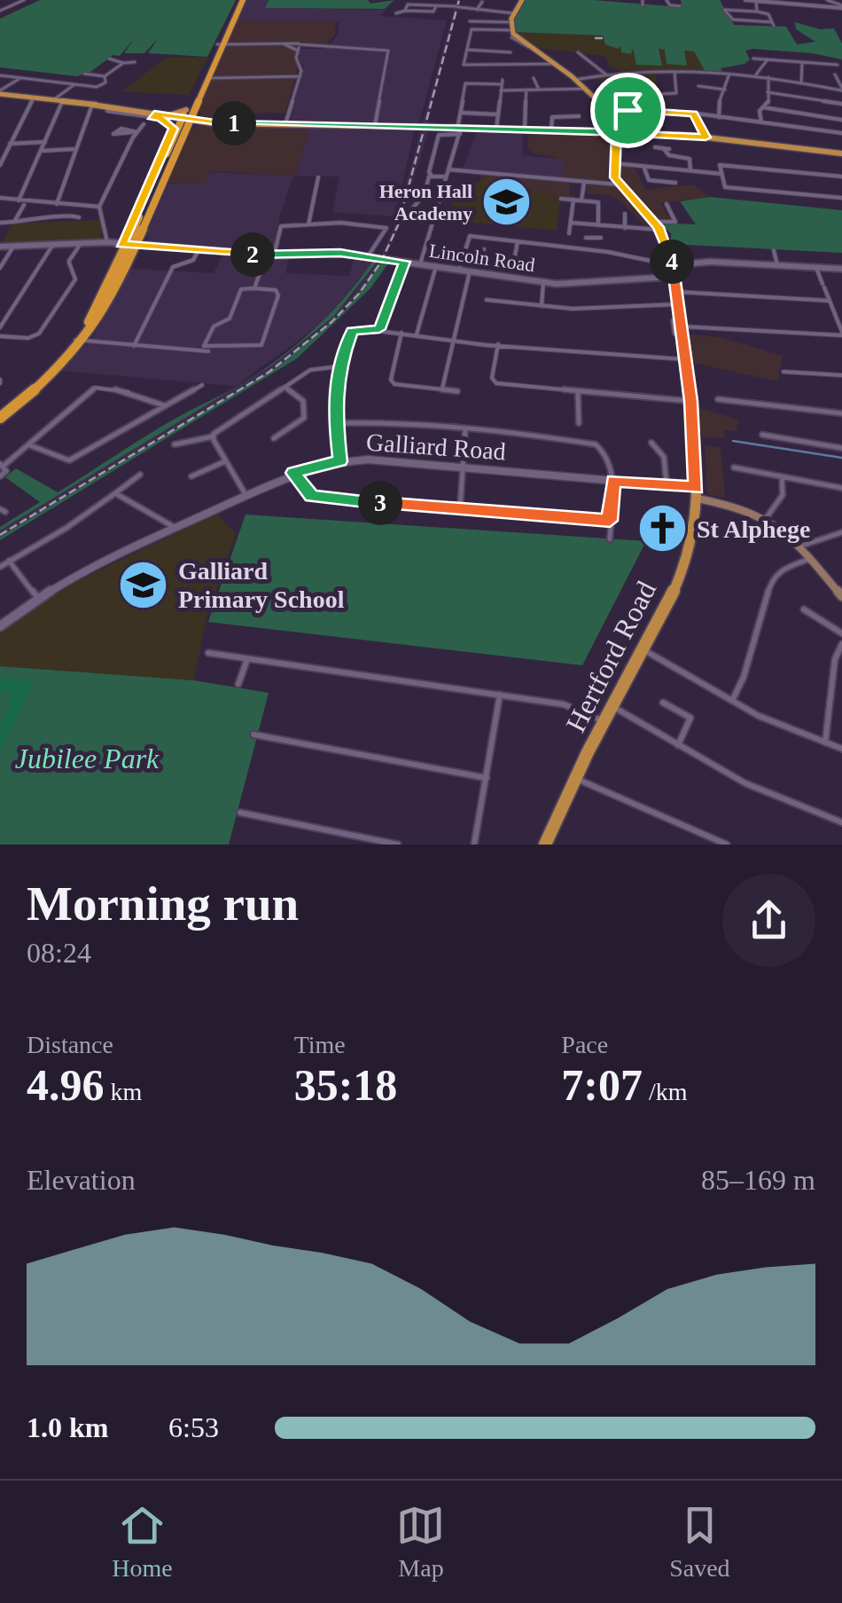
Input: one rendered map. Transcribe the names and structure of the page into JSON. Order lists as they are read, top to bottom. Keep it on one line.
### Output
{"streets":{"main road":["Hertford Road"],"street":["Lincoln Road","Galliard Road"]},"crossings":[["Lincoln Road","Hertford Road"],["Galliard Road","Hertford Road"]],"parks":["Jubilee Park"],"places":{"school or university":["Heron Hall Academy","Galliard Primary School"],"church":["St Alphege"]},"page":{"pins":["1","2","4","3"],"heading":["Morning run","08:24"],"stats":[["Distance","4.96 km"],["Time","35:18"],["Pace","7:07 /km"]],"chart":["Elevation","85–169 m"],"list":[{"name":"1.0 km","note":"6:53"}],"tabs":["Home","Map","Saved"]}}
